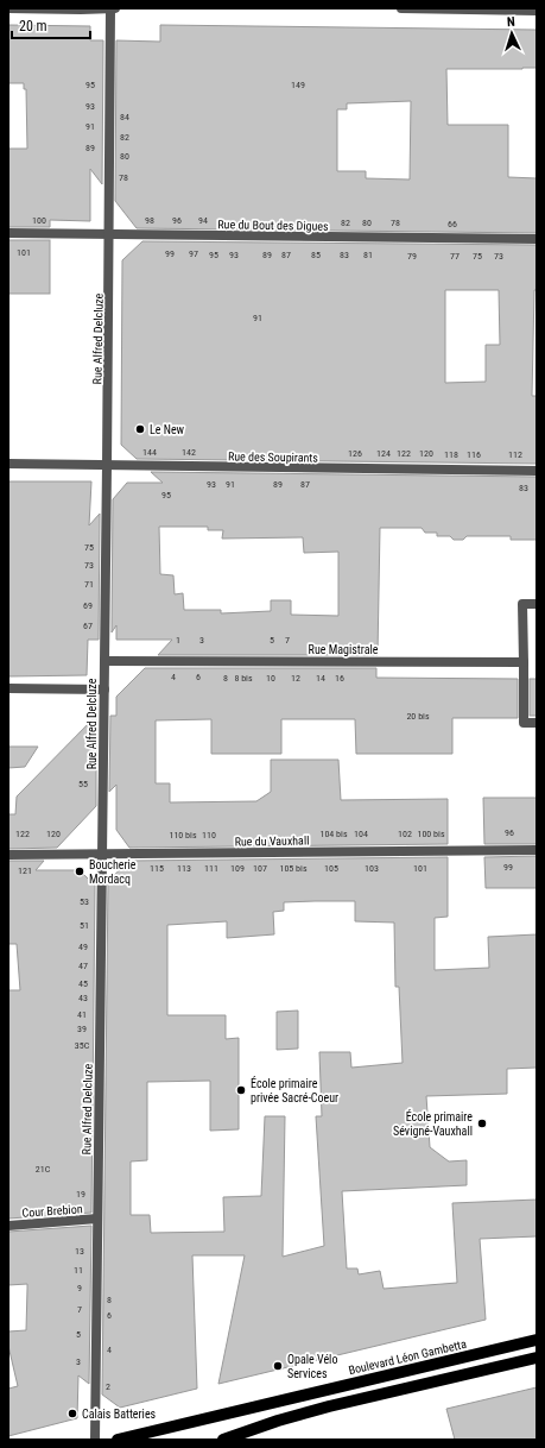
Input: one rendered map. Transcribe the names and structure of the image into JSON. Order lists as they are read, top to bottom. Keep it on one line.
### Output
{"streets":{"main road":["Boulevard Léon Gambetta"],"street":["Rue du Bout des Digues","Rue Alfred Delcluze","Rue des Soupirants","Rue Magistrale","Rue du Vauxhall","Cour Brebion"]},"crossings":[["Rue du Bout des Digues","Rue Alfred Delcluze"],["Rue Alfred Delcluze","Rue des Soupirants"],["Rue Alfred Delcluze","Rue Magistrale"],["Rue Alfred Delcluze","Rue du Vauxhall"],["Rue Alfred Delcluze","Cour Brebion"]],"places":["Le New","Boucherie Mordacq","École primaire privée Sacré-Coeur","École primaire Sévigné-Vauxhall","Opale Vélo Services","Calais Batteries"],"house_numbers":["95","149","93","84","91","82","89","80","78","100","98","96","94","82","80","78","66","101","99","97","95","93","89","87","85","83","81","79","77","75","73","91","144","142","126","124","122","120","118","116","112","93","91","89","87","83","95","75","73","71","69","67","1","3","5","7","4","6","8","8 bis","10","12","14","16","20 bis","55","96","122","120","104 bis","104","102","100 bis","110 bis","110","99","115","113","111","109","107","105 bis","105","103","101","121","53","51","49","47","45","43","41","39","35C","21C","19","13","11","9","8","7","6","5","4","3","2"],"scale_bar":"20 m","north":"top"}
